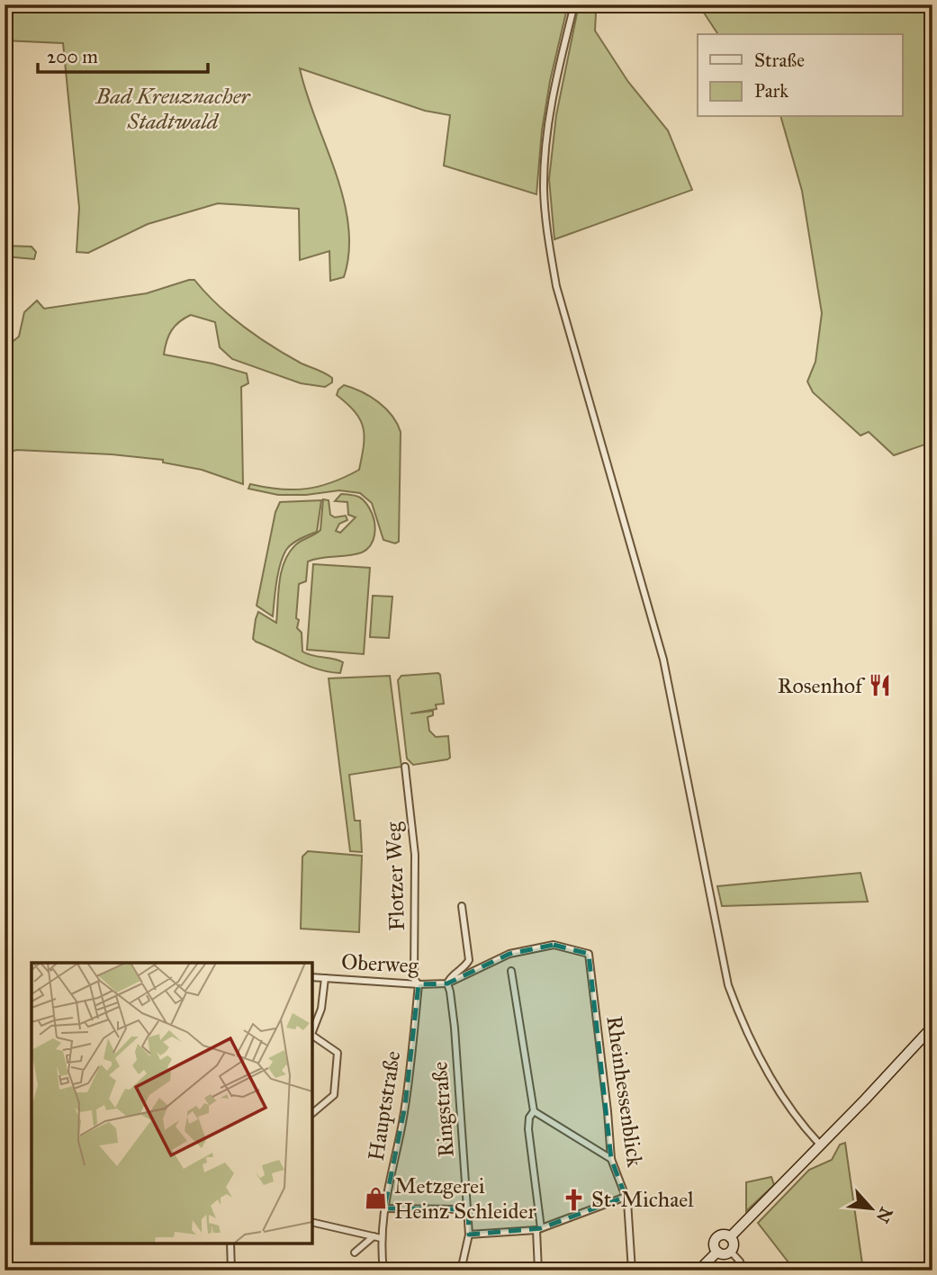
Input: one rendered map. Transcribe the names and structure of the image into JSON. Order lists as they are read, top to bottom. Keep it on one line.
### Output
{"streets":{"street":["Flotzer Weg","Oberweg","Rheinhessenblick","Hauptstraße","Ringstraße"]},"crossings":[["Flotzer Weg","Oberweg"],["Flotzer Weg","Hauptstraße"],["Oberweg","Rheinhessenblick"],["Oberweg","Hauptstraße"],["Oberweg","Ringstraße"]],"parks":["Bad Kreuznacher Stadtwald"],"places":{"restaurant":["Rosenhof"],"shop":["Metzgerei Heinz Schleider"],"church":["St. Michael"]},"legend":["Straße","Park"],"scale_bar":"200 m","north":"bottom right"}
